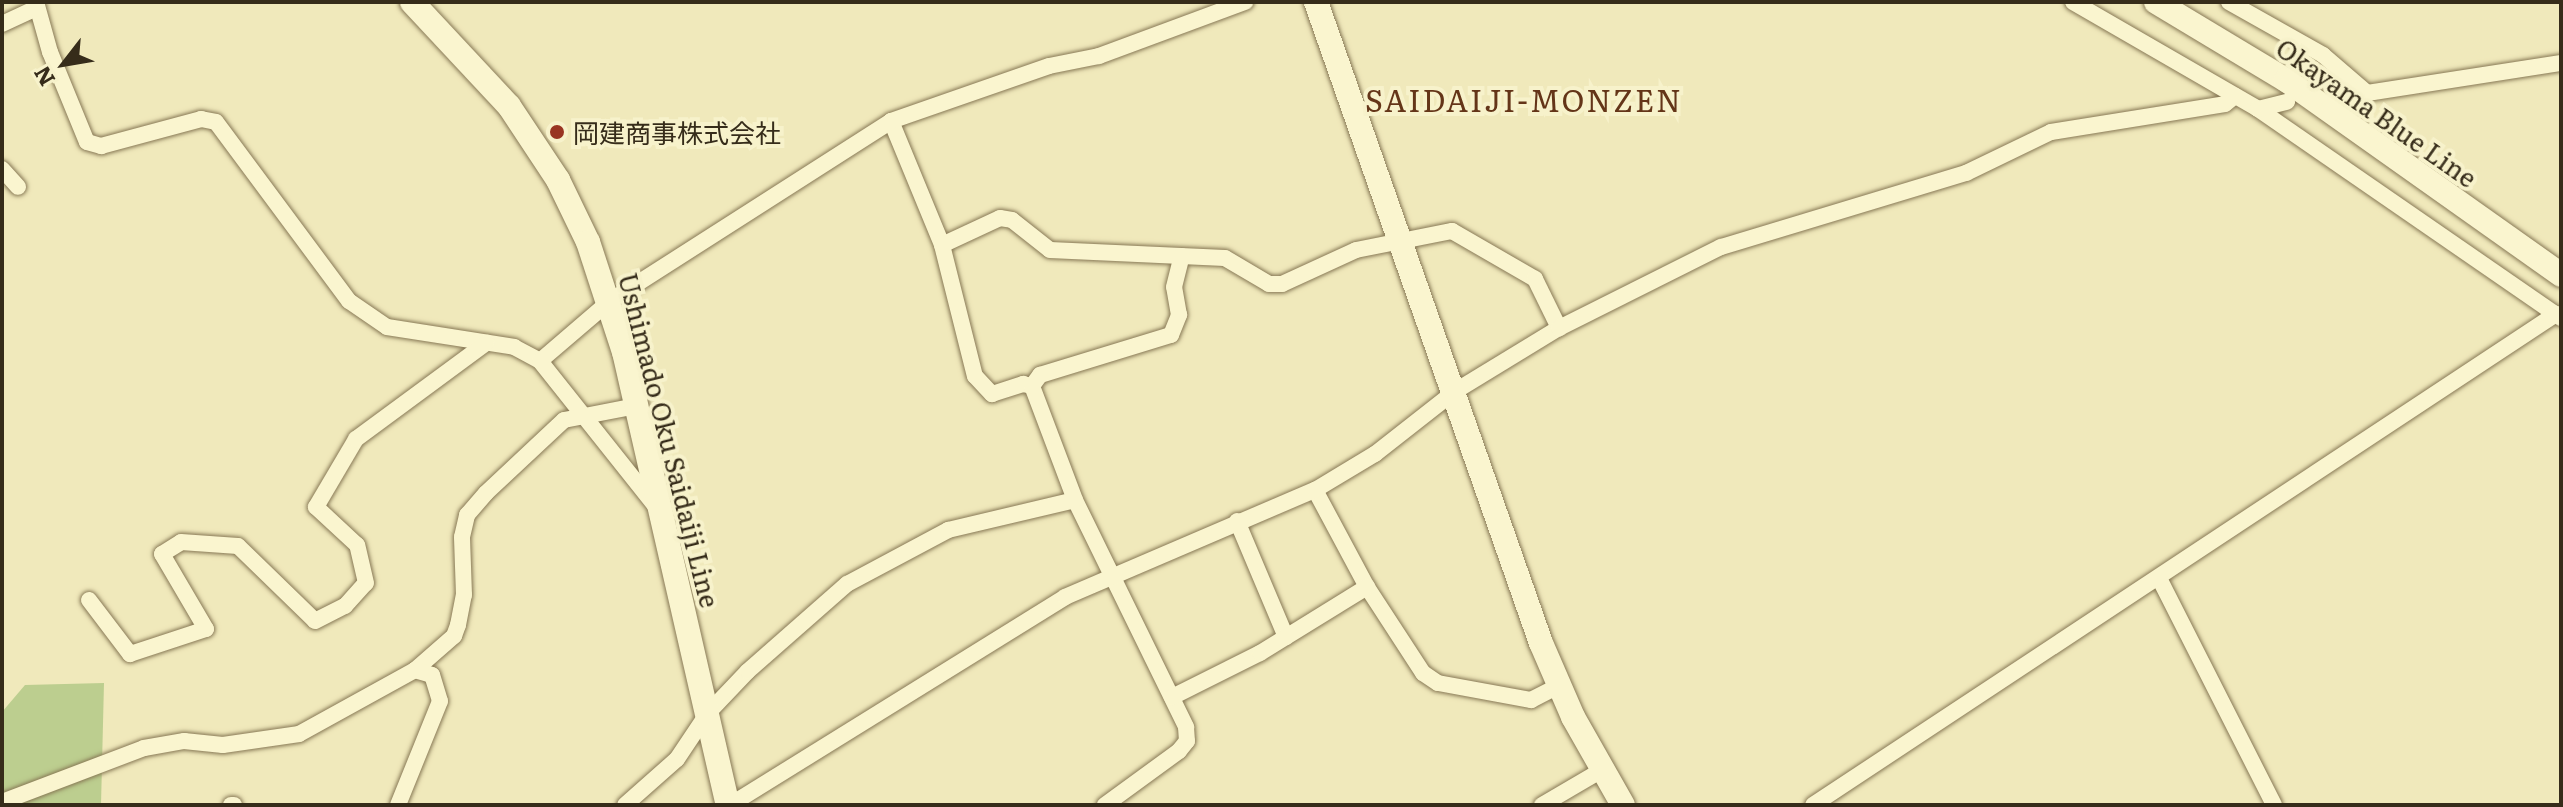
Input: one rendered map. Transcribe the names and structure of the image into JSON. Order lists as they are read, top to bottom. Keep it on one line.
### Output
{"streets":{"main road":["Okayama Blue Line","Ushimado Oku Saidaiji Line"]},"districts":["SAIDAIJI-MONZEN"],"places":["岡建商事株式会社"],"north":"bottom left"}
